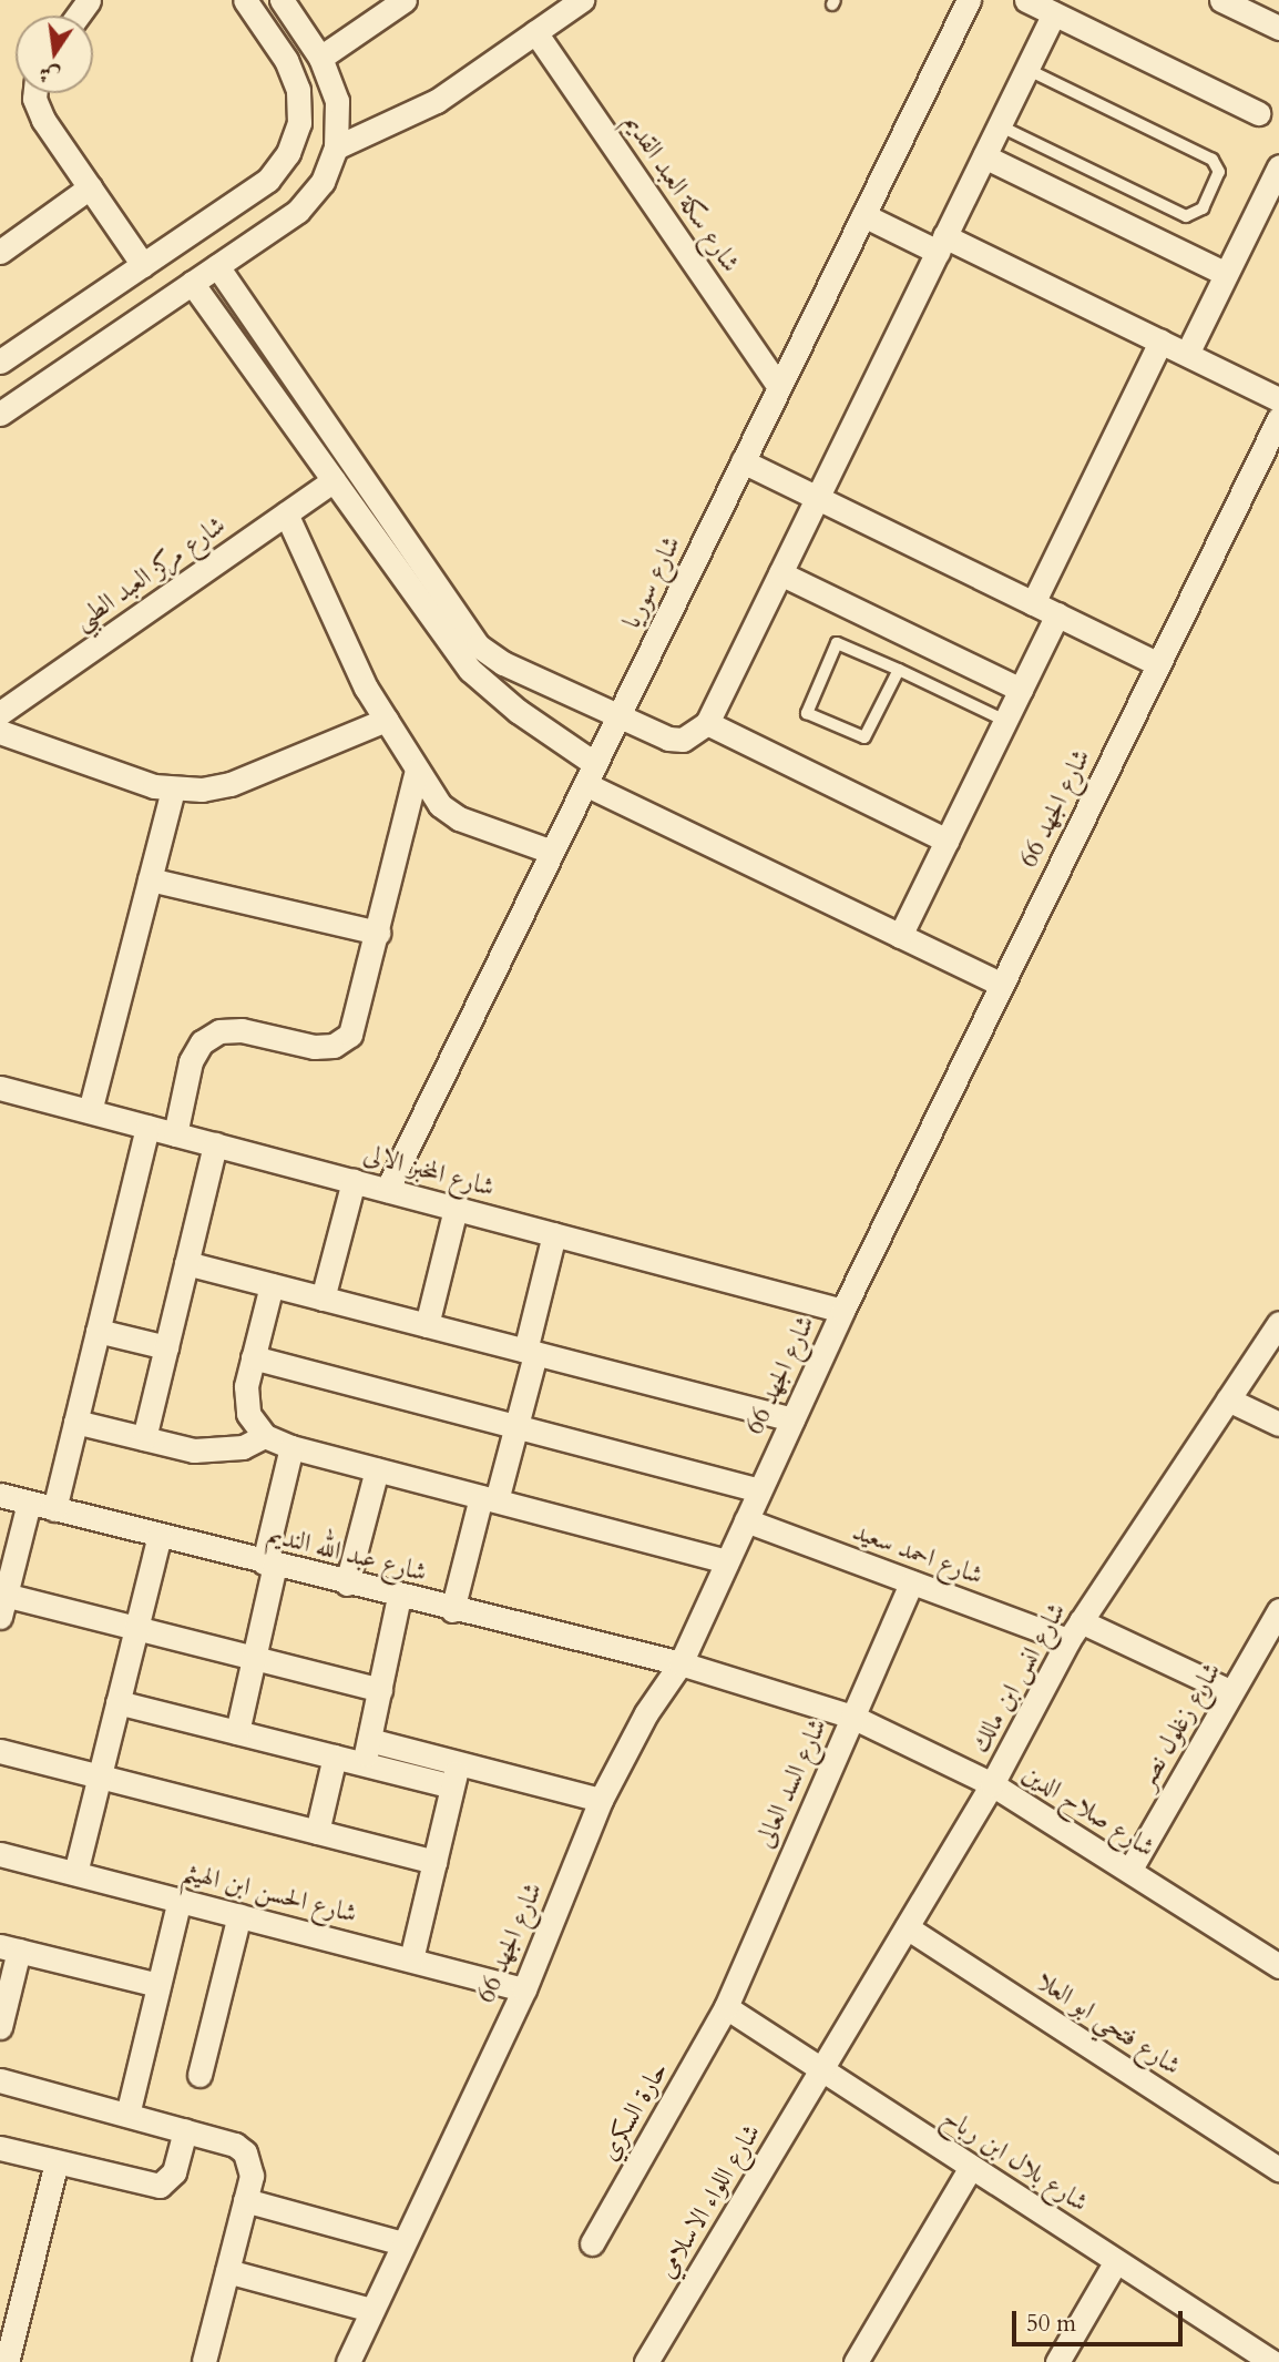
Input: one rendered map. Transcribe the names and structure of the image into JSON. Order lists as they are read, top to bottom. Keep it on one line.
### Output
{"streets":{"street":["شارع سكة العبد القديم","شارع مركز العبد الطبي","شارع سوريا","شارع الجهد 66","شارع المخبز الالى","شارع عبد الله النديم","شارع احمد سعيد","شارع انس ابن مالك","شارع زغلول نصر","شارع السد العالى","شارع صلاح الدين","شارع الحسن ابن الهيثم","شارع فتحي ابو العلا","حارة السكري","شارع بلال ابن رباح","شارع اللواء الاسلامي"]},"crossings":[["شارع سكة العبد القديم","شارع سوريا"],["شارع سوريا","شارع المخبز الالى"],["شارع الجهد 66","شارع المخبز الالى"],["شارع الجهد 66","شارع عبد الله النديم"],["شارع الجهد 66","شارع احمد سعيد"],["شارع الجهد 66","شارع صلاح الدين"],["شارع الجهد 66","شارع الحسن ابن الهيثم"],["شارع عبد الله النديم","شارع صلاح الدين"],["شارع احمد سعيد","شارع انس ابن مالك"],["شارع احمد سعيد","شارع زغلول نصر"],["شارع احمد سعيد","شارع السد العالى"],["شارع انس ابن مالك","شارع صلاح الدين"],["شارع انس ابن مالك","شارع فتحي ابو العلا"],["شارع انس ابن مالك","شارع بلال ابن رباح"],["شارع انس ابن مالك","شارع اللواء الاسلامي"],["شارع زغلول نصر","شارع صلاح الدين"],["شارع السد العالى","شارع صلاح الدين"],["شارع السد العالى","حارة السكري"],["شارع السد العالى","شارع بلال ابن رباح"],["حارة السكري","شارع بلال ابن رباح"],["شارع بلال ابن رباح","شارع اللواء الاسلامي"]],"scale_bar":"50 m","north":"bottom"}
